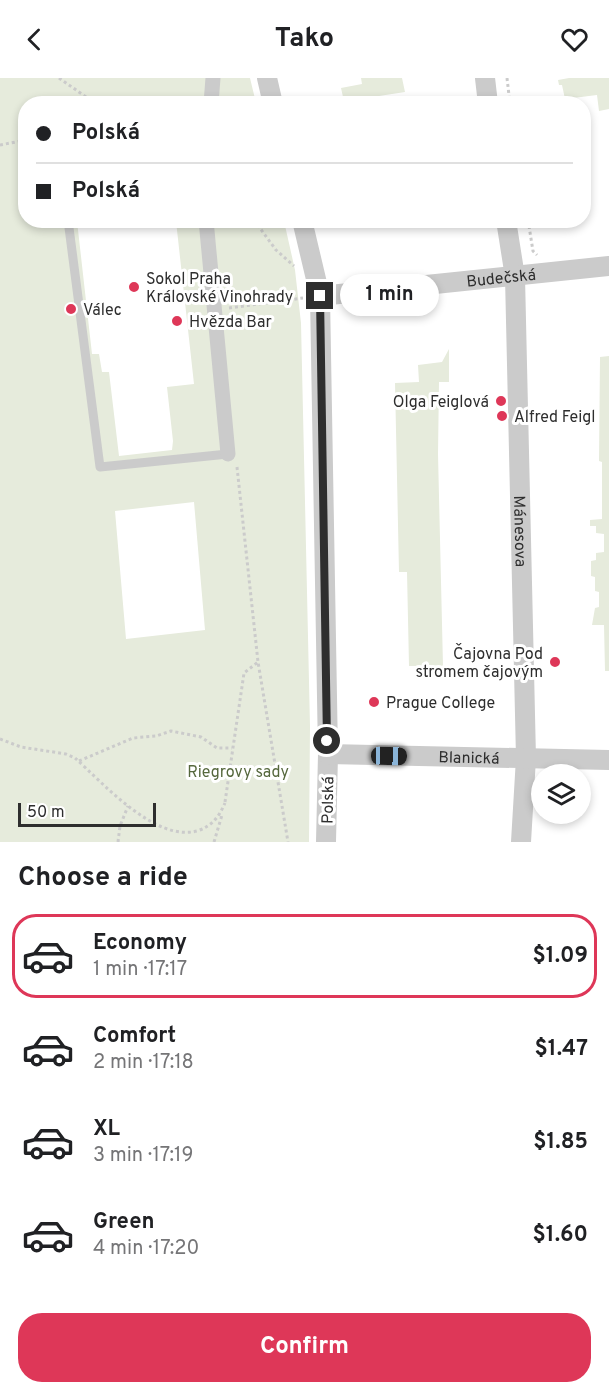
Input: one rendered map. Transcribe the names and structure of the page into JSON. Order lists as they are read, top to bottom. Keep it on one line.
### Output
{"streets":{"street":["Budečská","Mánesova","Blanická","Polská"]},"crossings":[["Budečská","Mánesova"],["Budečská","Polská"],["Mánesova","Blanická"],["Blanická","Polská"]],"parks":["Riegrovy sady"],"places":["Sokol Praha Královské Vinohrady","Válec","Hvězda Bar","Olga Feiglová","Alfred Feigl","Čajovna Pod stromem čajovým","Prague College"],"scale_bar":"50 m","page":{"header":"Tako","banner":["Polská","Polská"],"bubble":"1 min","scale":"50 m","heading":"Choose a ride","list":[{"name":"Economy","note":"1 min · 17:17","value":"$1.09"},{"name":"Comfort","note":"2 min · 17:18","value":"$1.47"},{"name":"XL","note":"3 min · 17:19","value":"$1.85"},{"name":"Green","note":"4 min · 17:20","value":"$1.60"}],"buttons":"Confirm"}}
